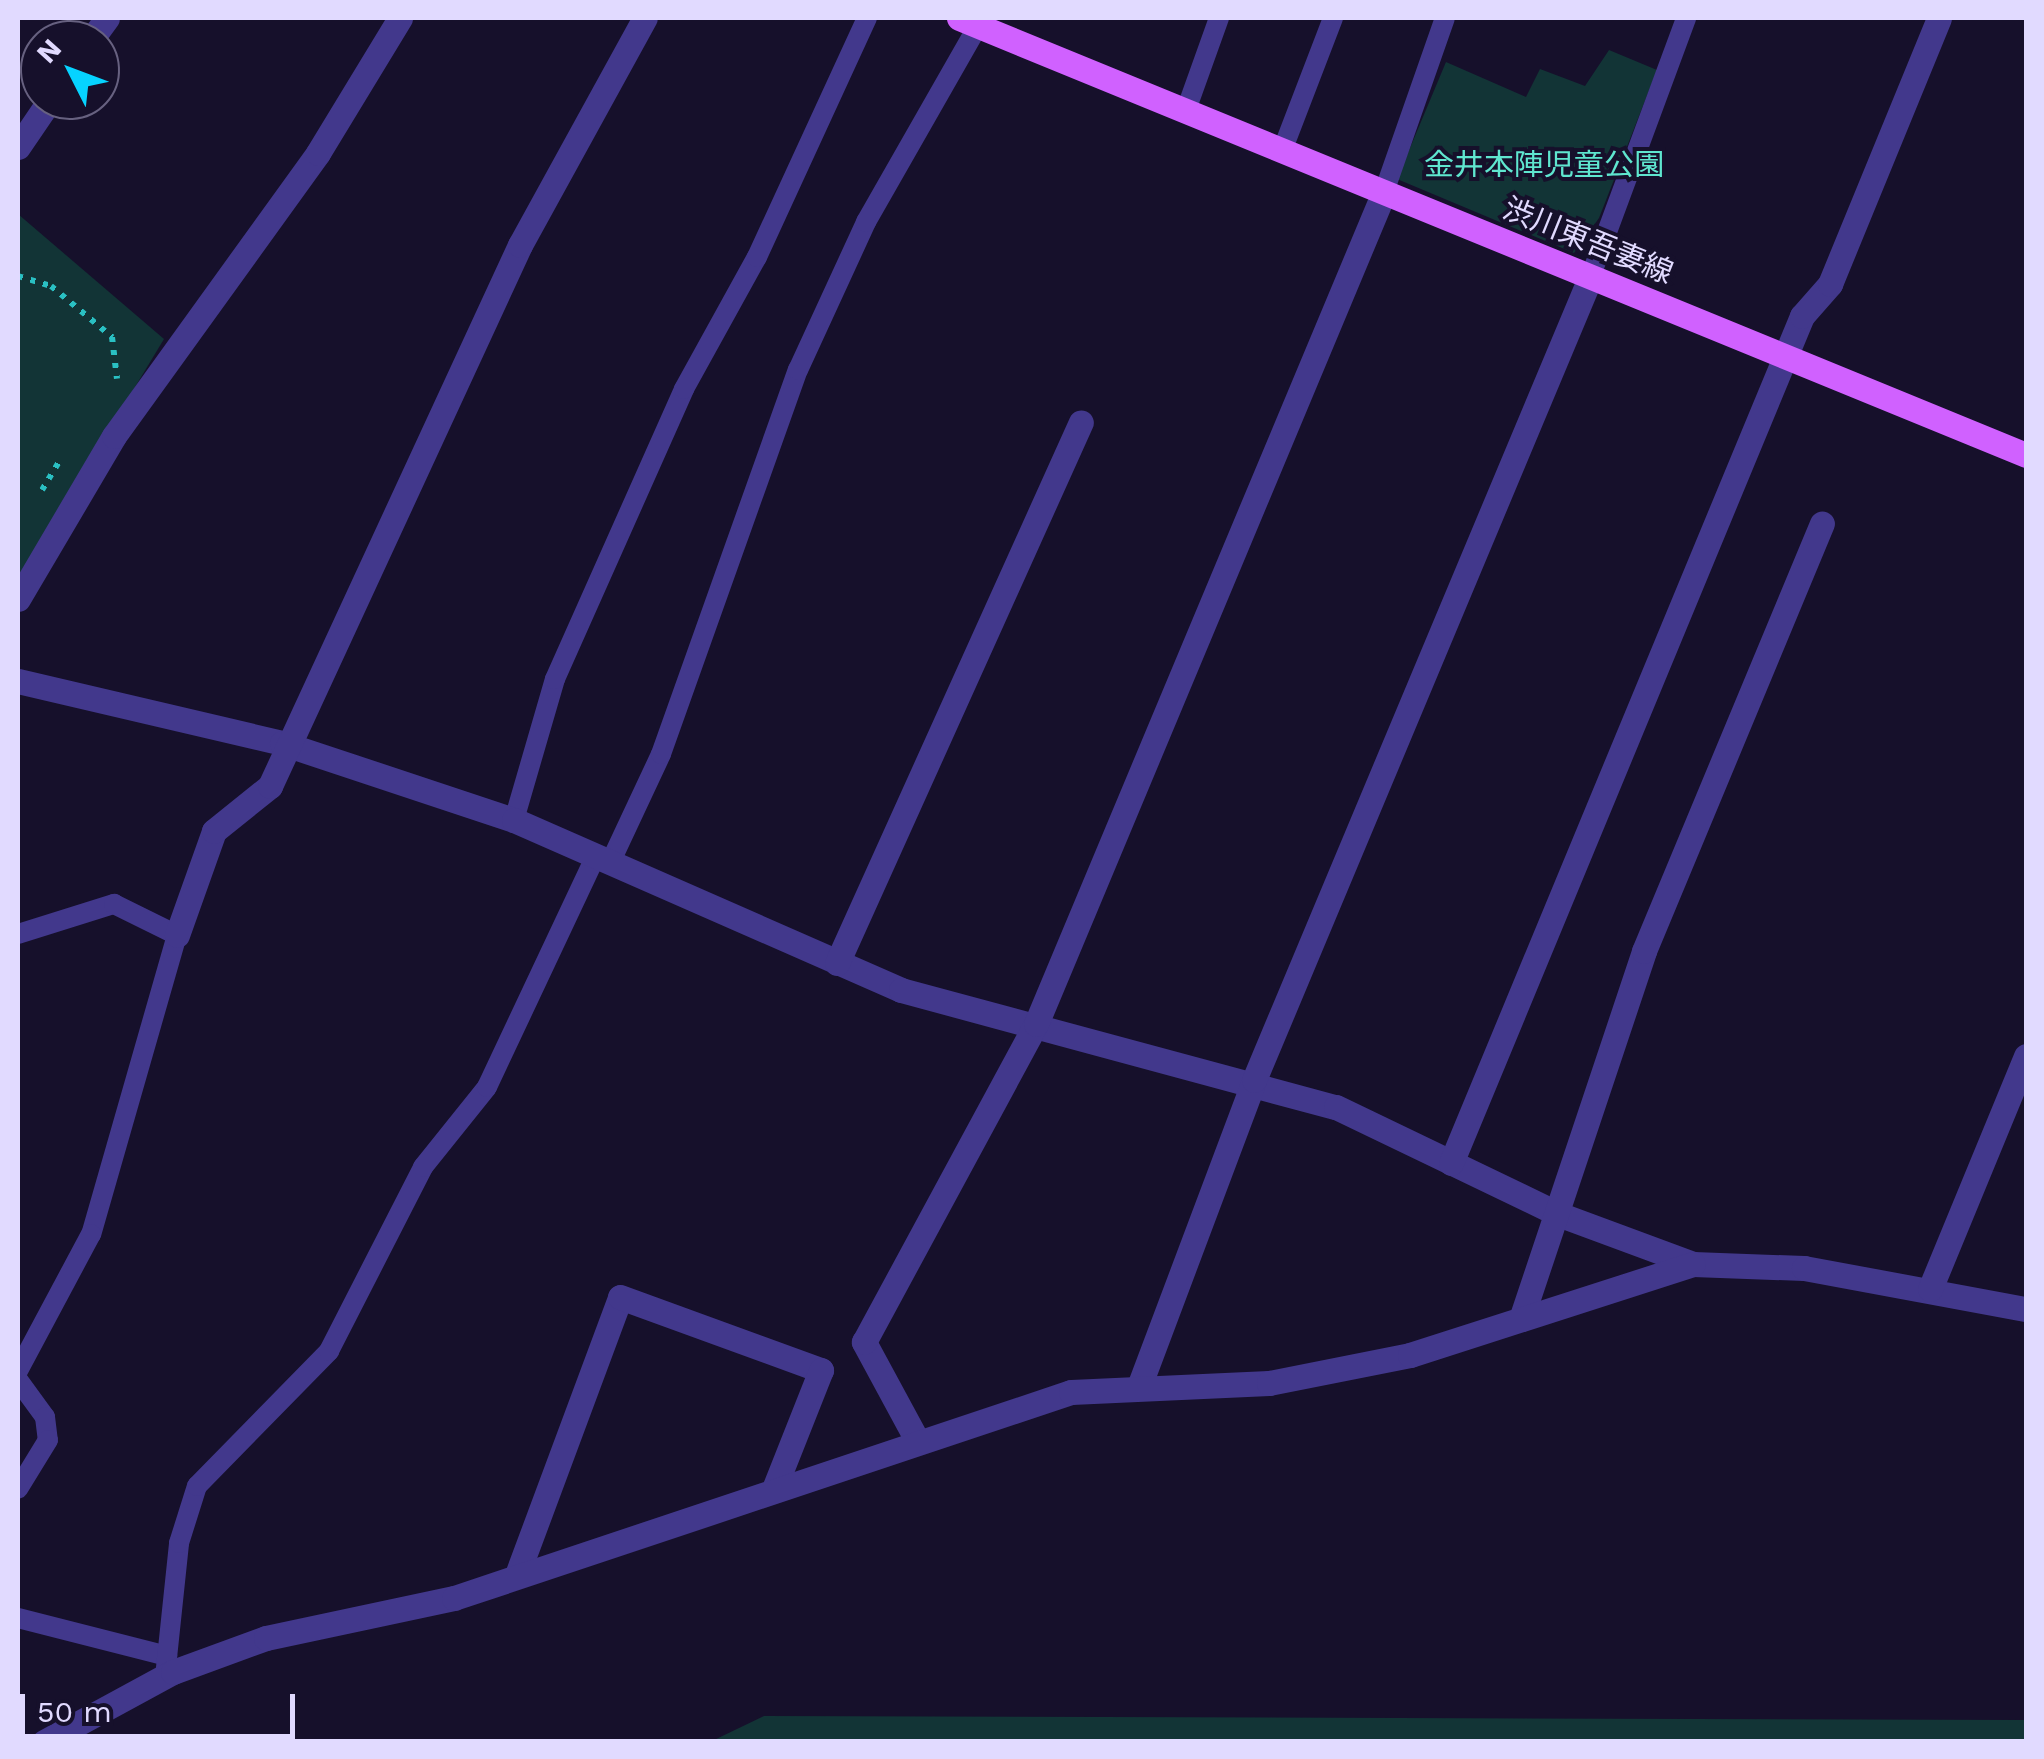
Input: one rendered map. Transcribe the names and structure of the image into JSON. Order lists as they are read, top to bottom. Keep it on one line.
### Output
{"streets":{"main road":["渋川東吾妻線"]},"parks":["金井本陣児童公園"],"scale_bar":"50 m","north":"top left"}
